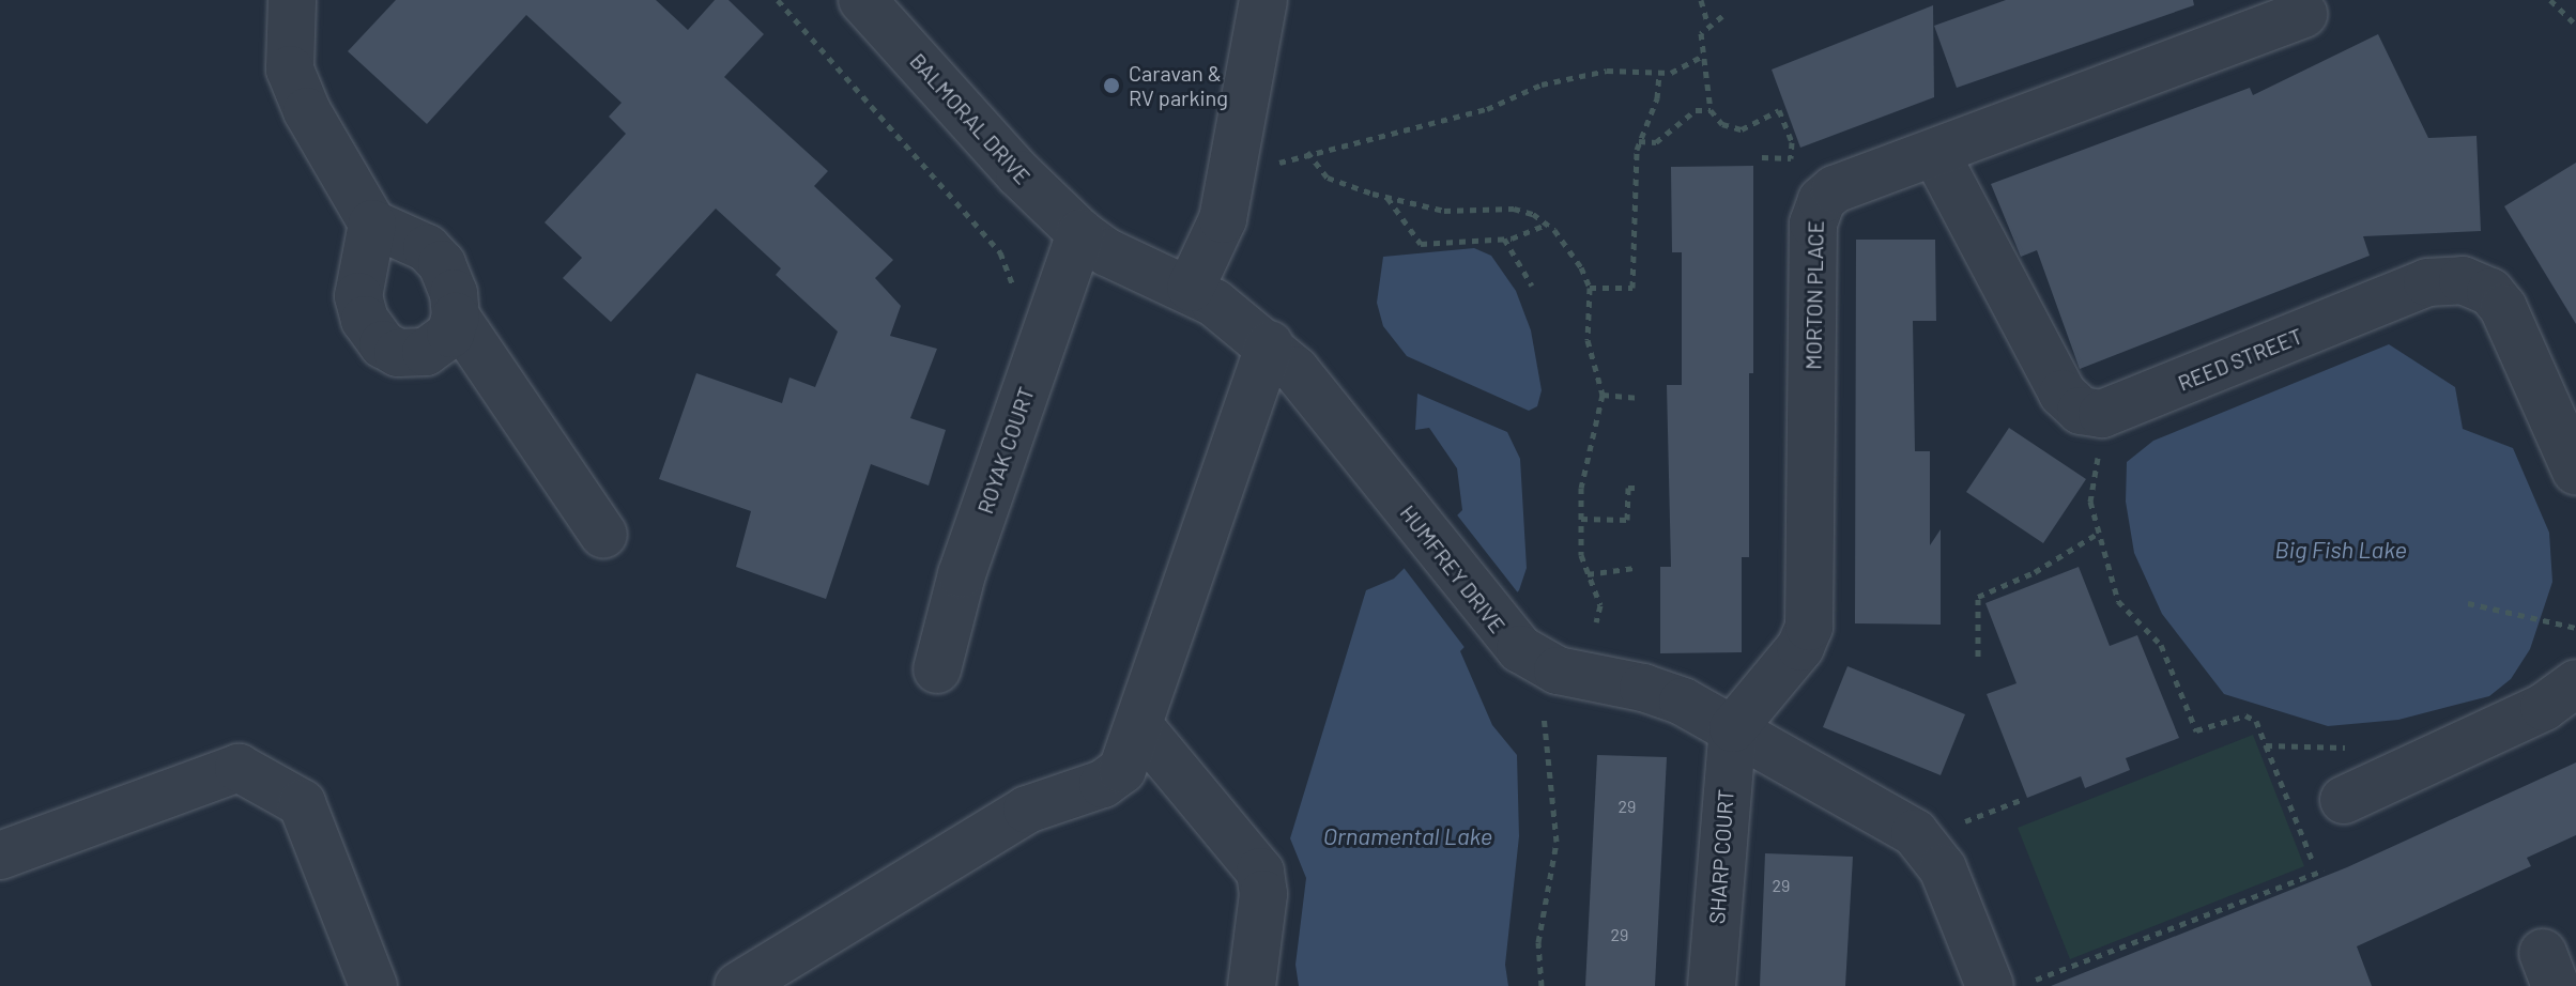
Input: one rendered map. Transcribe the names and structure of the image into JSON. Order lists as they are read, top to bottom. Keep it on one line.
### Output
{"streets":{"street":["BALMORAL DRIVE","MORTON PLACE","REED STREET","ROYAK COURT","HUMFREY DRIVE","SHARP COURT"]},"crossings":[["BALMORAL DRIVE","ROYAK COURT"],["BALMORAL DRIVE","HUMFREY DRIVE"],["MORTON PLACE","HUMFREY DRIVE"],["MORTON PLACE","SHARP COURT"],["ROYAK COURT","HUMFREY DRIVE"],["HUMFREY DRIVE","SHARP COURT"]],"water":["Big Fish Lake","Ornamental Lake"],"places":["Caravan & RV parking"],"house_numbers":["29","29","29"]}
